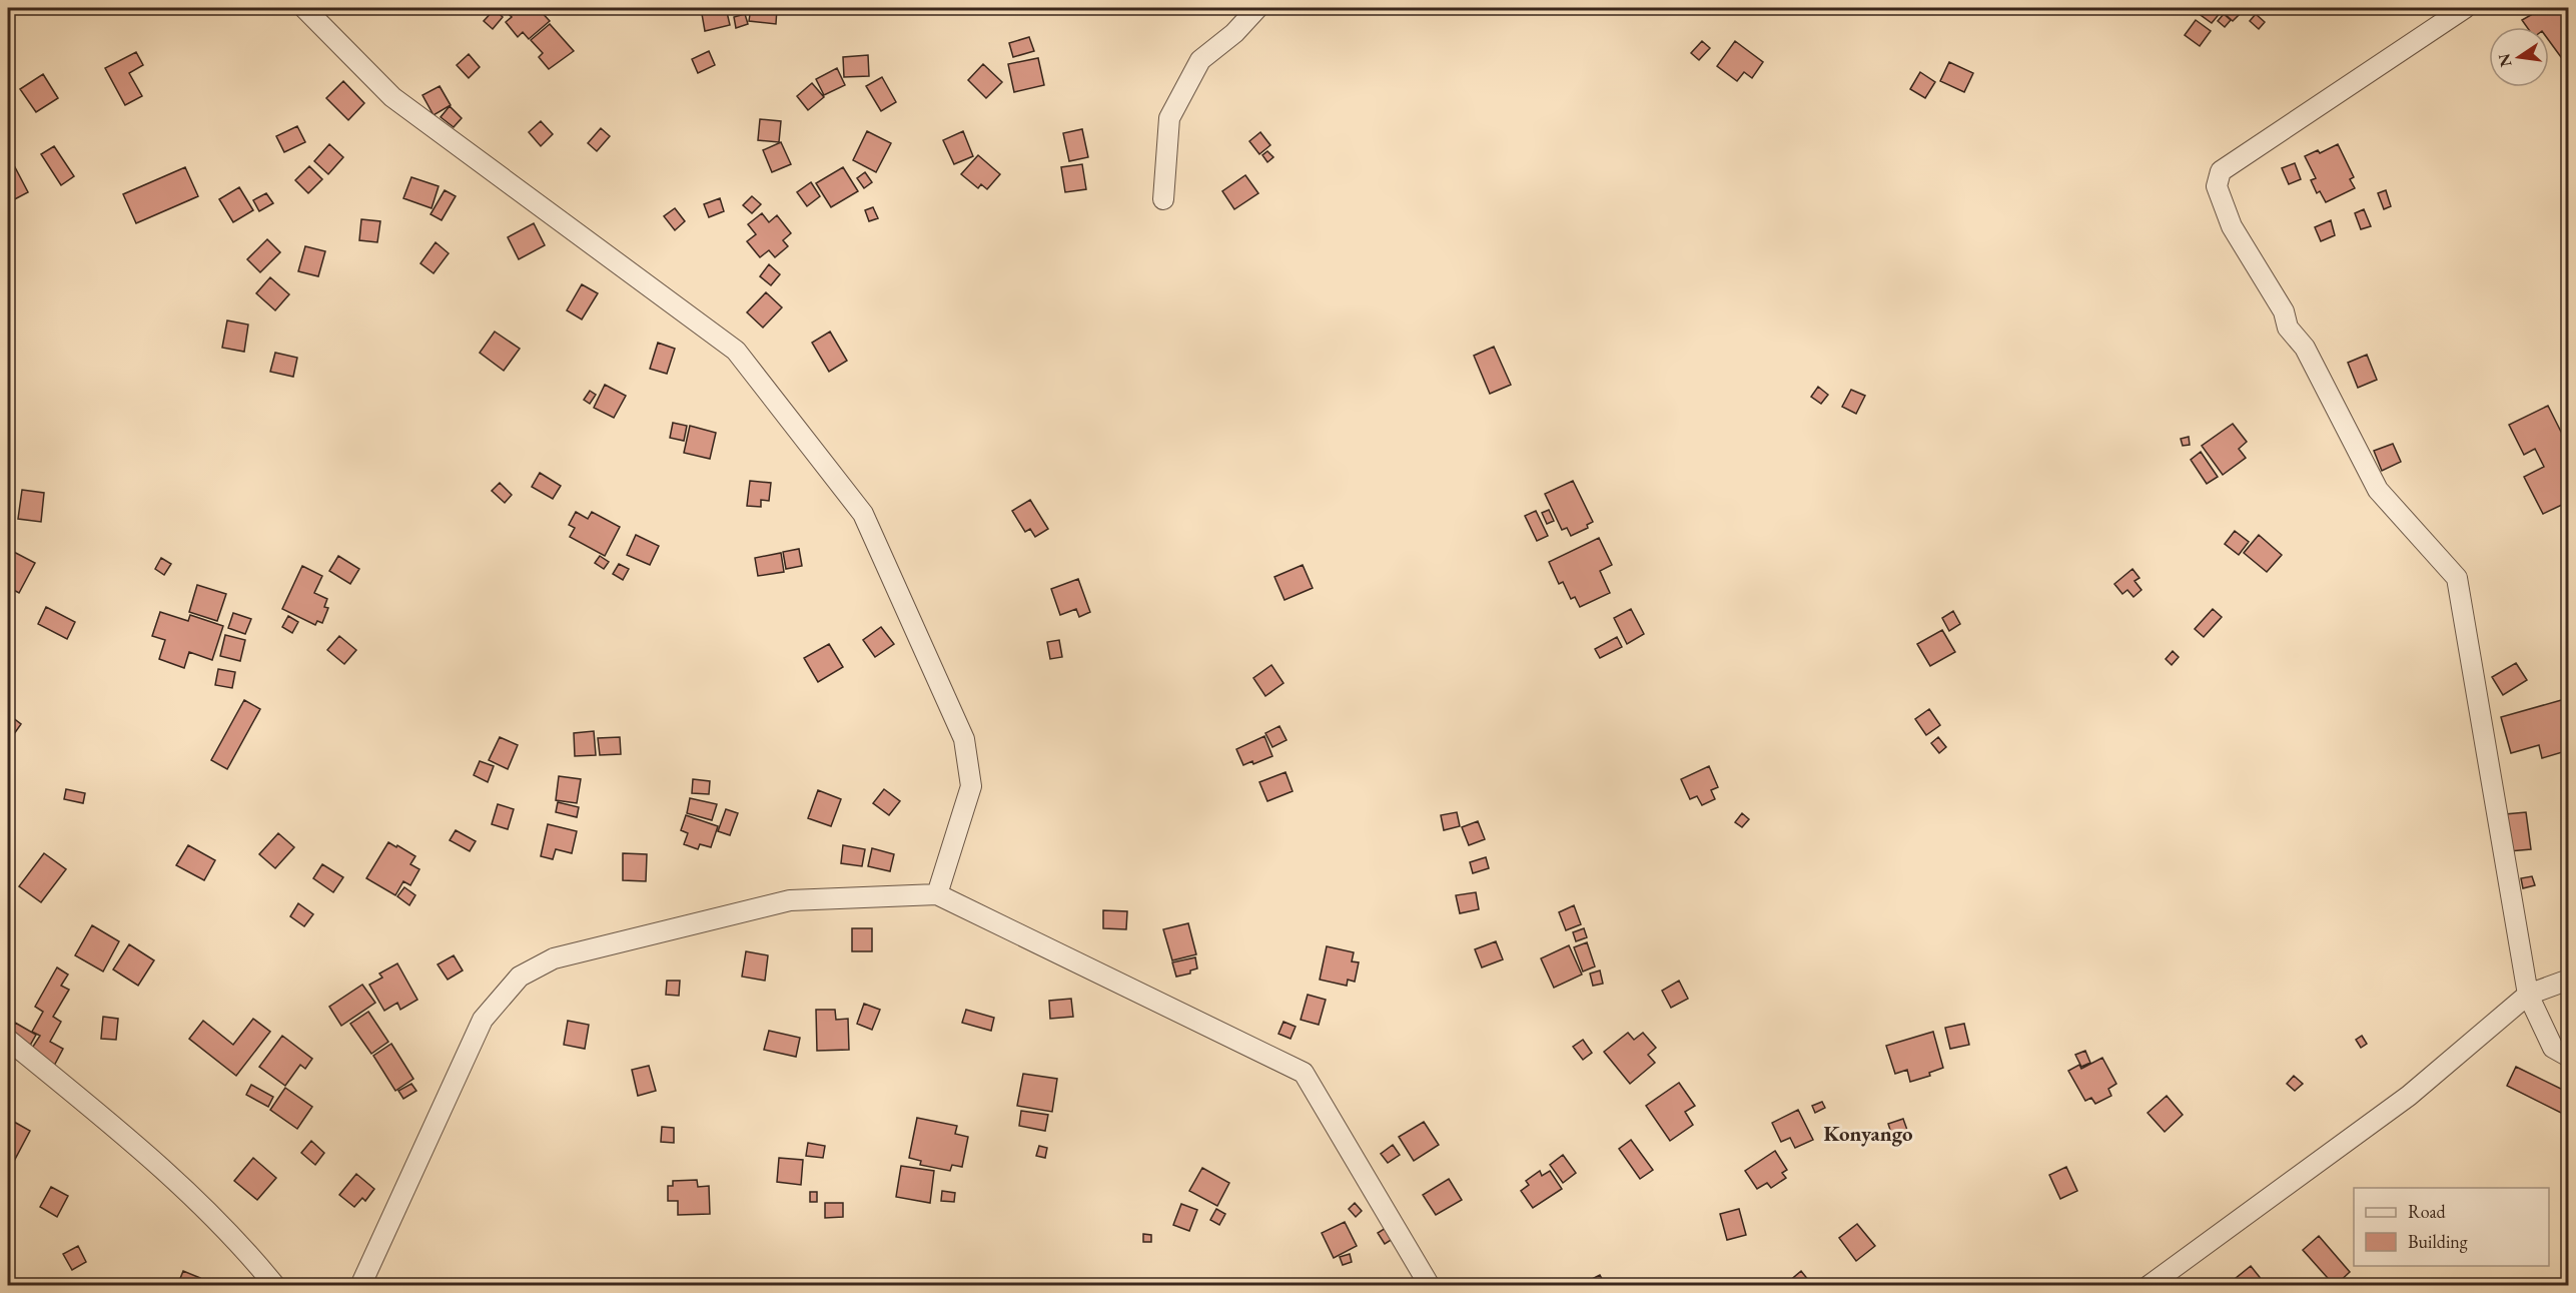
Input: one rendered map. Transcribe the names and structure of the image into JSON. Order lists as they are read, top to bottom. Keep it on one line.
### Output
{"districts":["Konyango"],"legend":["Road","Building"],"north":"left"}
